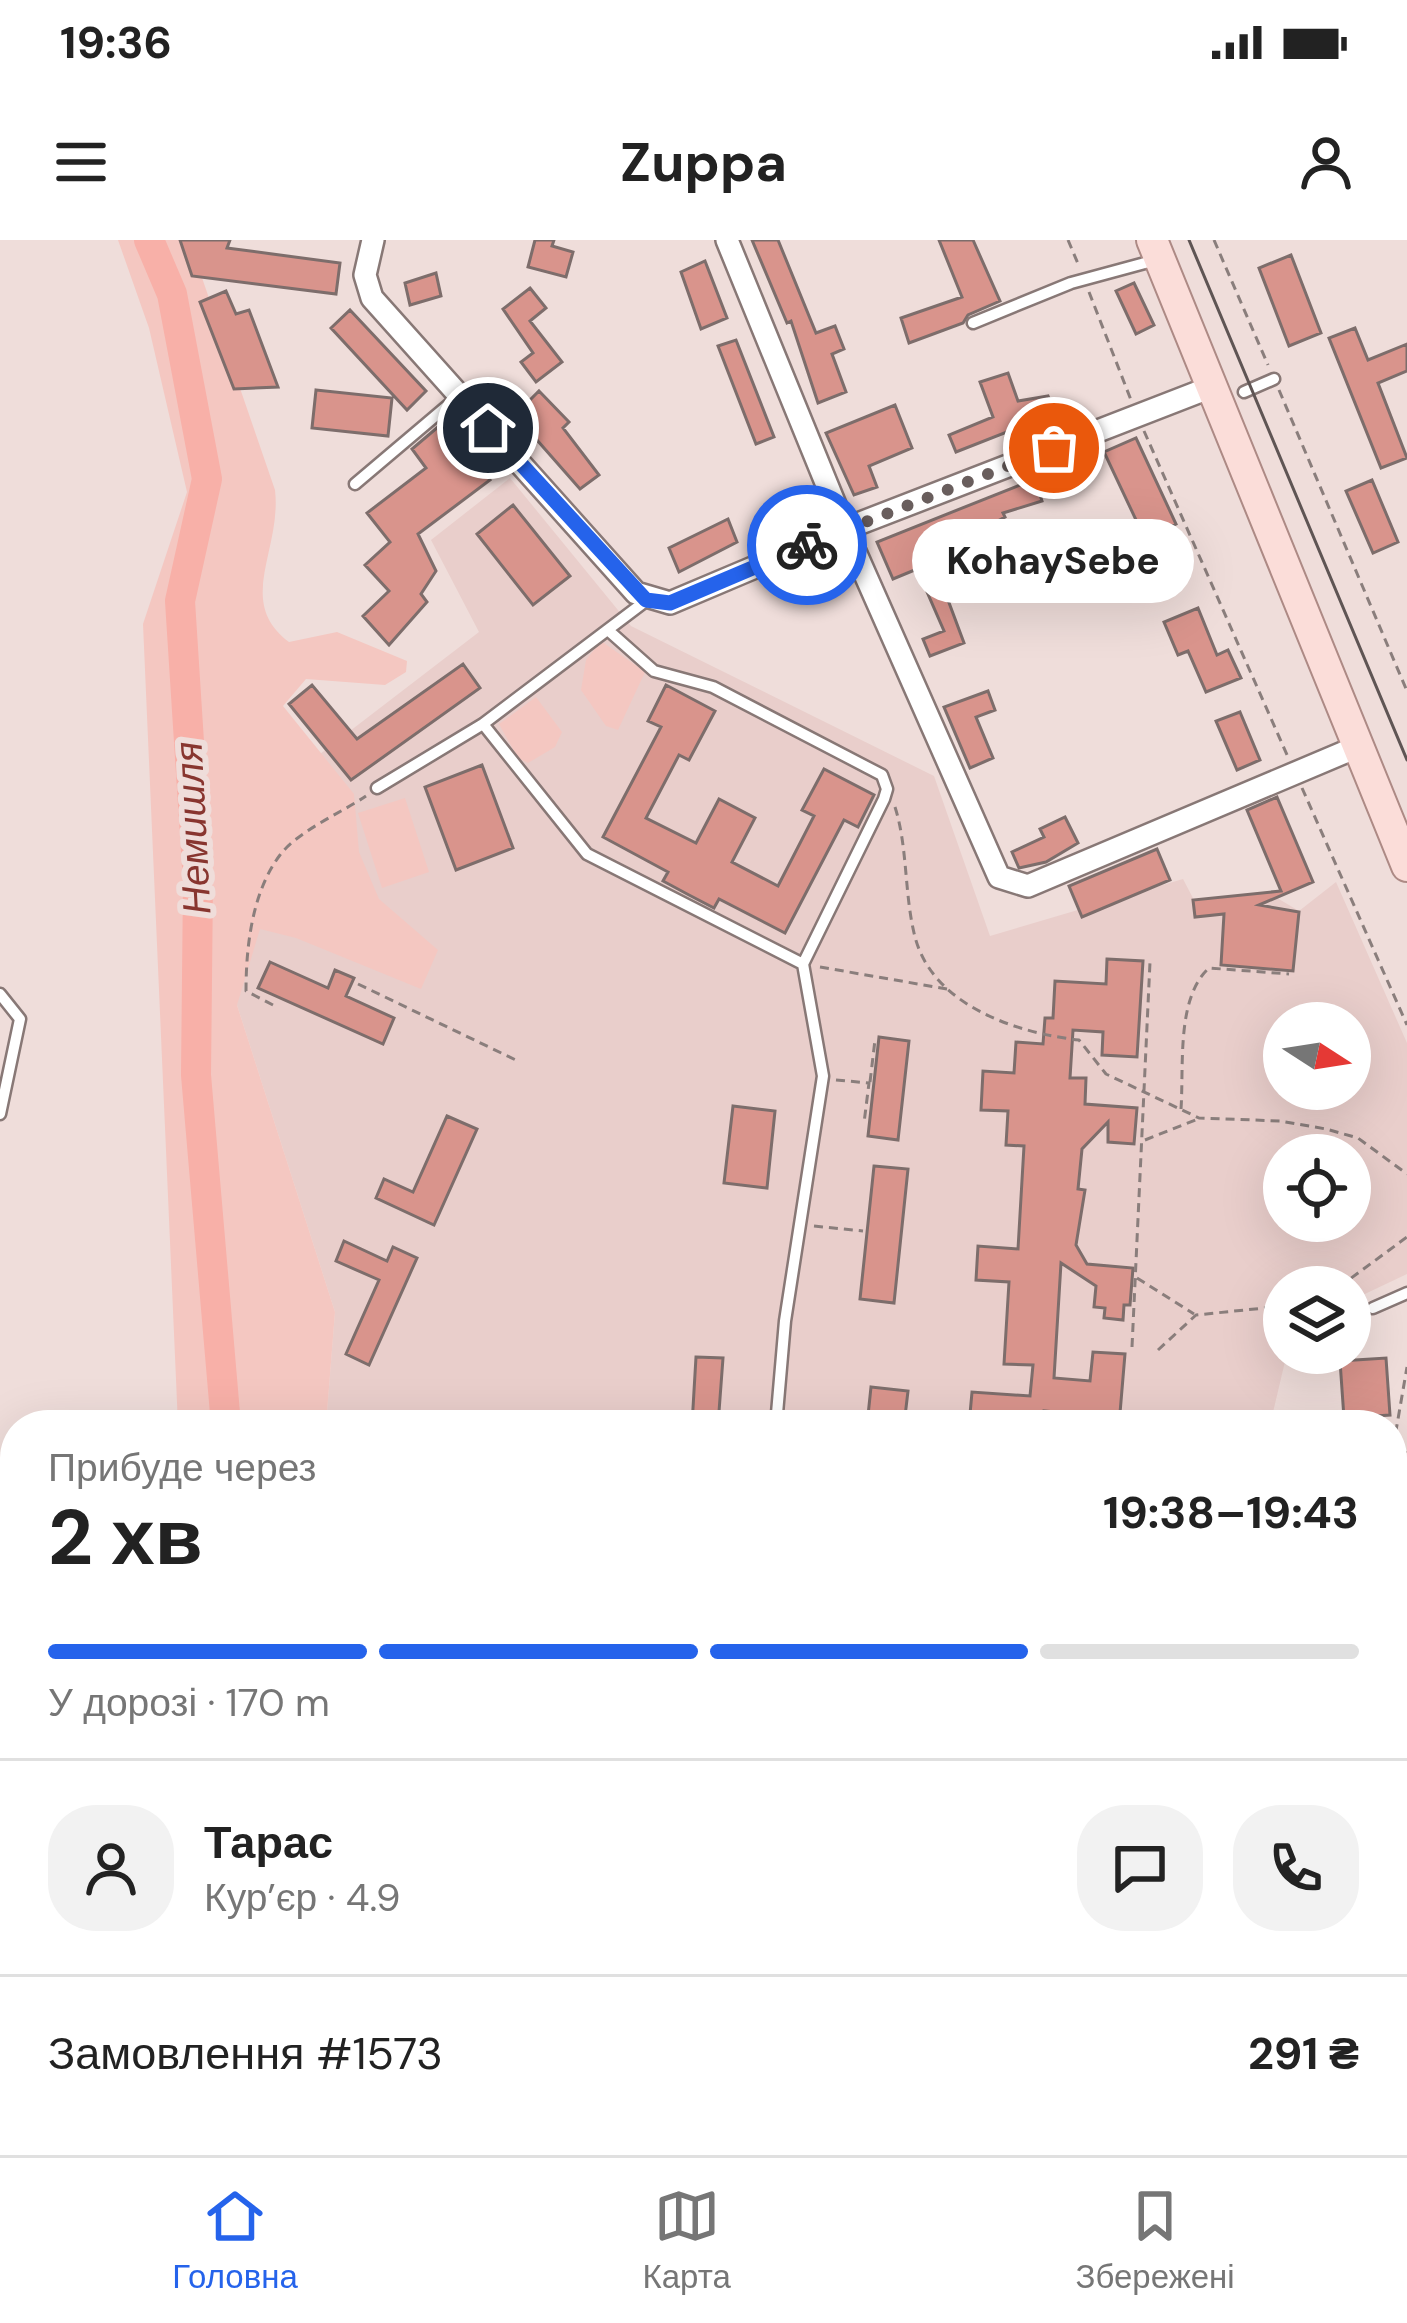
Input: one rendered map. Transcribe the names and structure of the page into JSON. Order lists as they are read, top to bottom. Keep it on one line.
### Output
{"water":["Немишля"],"places":["KohaySebe"],"north":"right","page":{"status":"19:36","header":"Zuppa","bubble":"KohaySebe","heading":["2 хв","Прибуде через","19:38–19:43"],"panel":["Тарас","Кур’єр · 4.9","Замовлення #1573","291 ₴"],"bar":"У дорозі · 170 m","tabs":["Головна","Карта","Збережені"]}}
